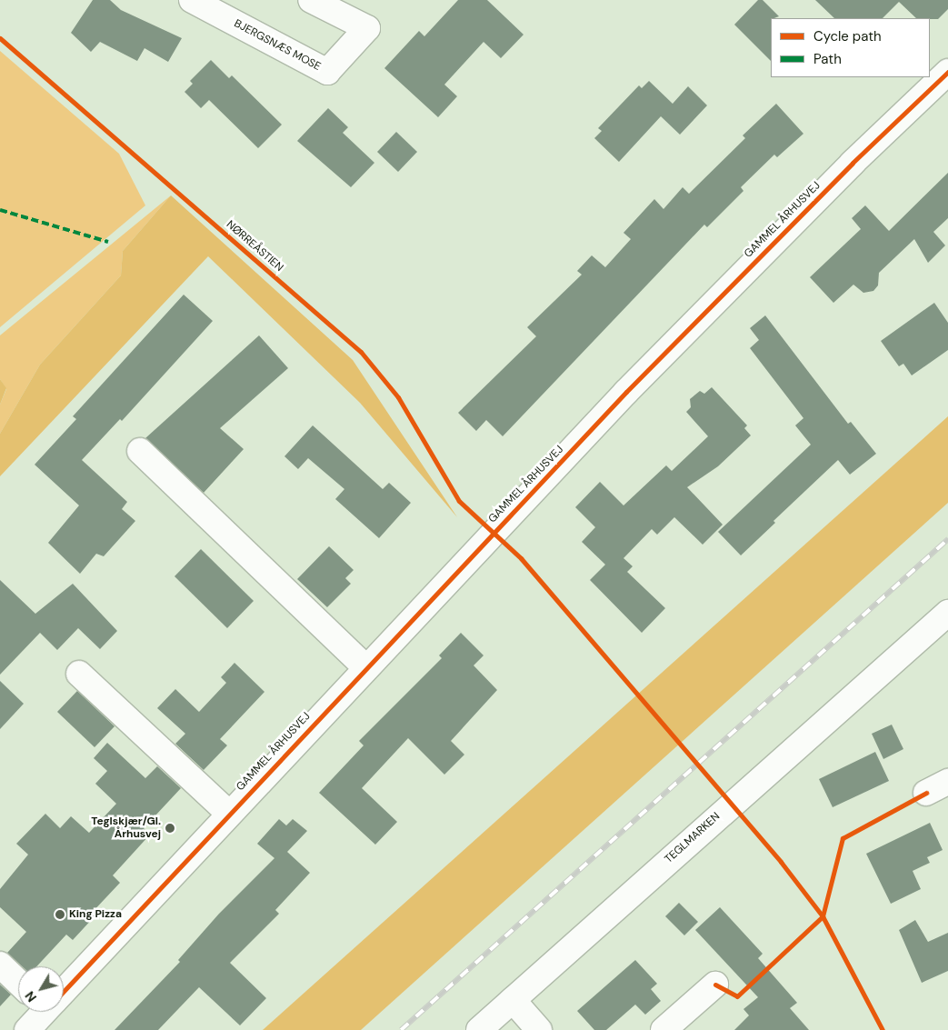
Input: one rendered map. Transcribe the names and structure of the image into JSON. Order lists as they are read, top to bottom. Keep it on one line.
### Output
{"streets":{"street":["BJERGSNÆS MOSE","GAMMEL ÅRHUSVEJ","TEGLMARKEN"],"cycle path":["NØRREÅSTIEN"]},"places":["Teglskjær/Gl. Århusvej","King Pizza"],"legend":["Cycle path","Path"],"north":"bottom left"}
